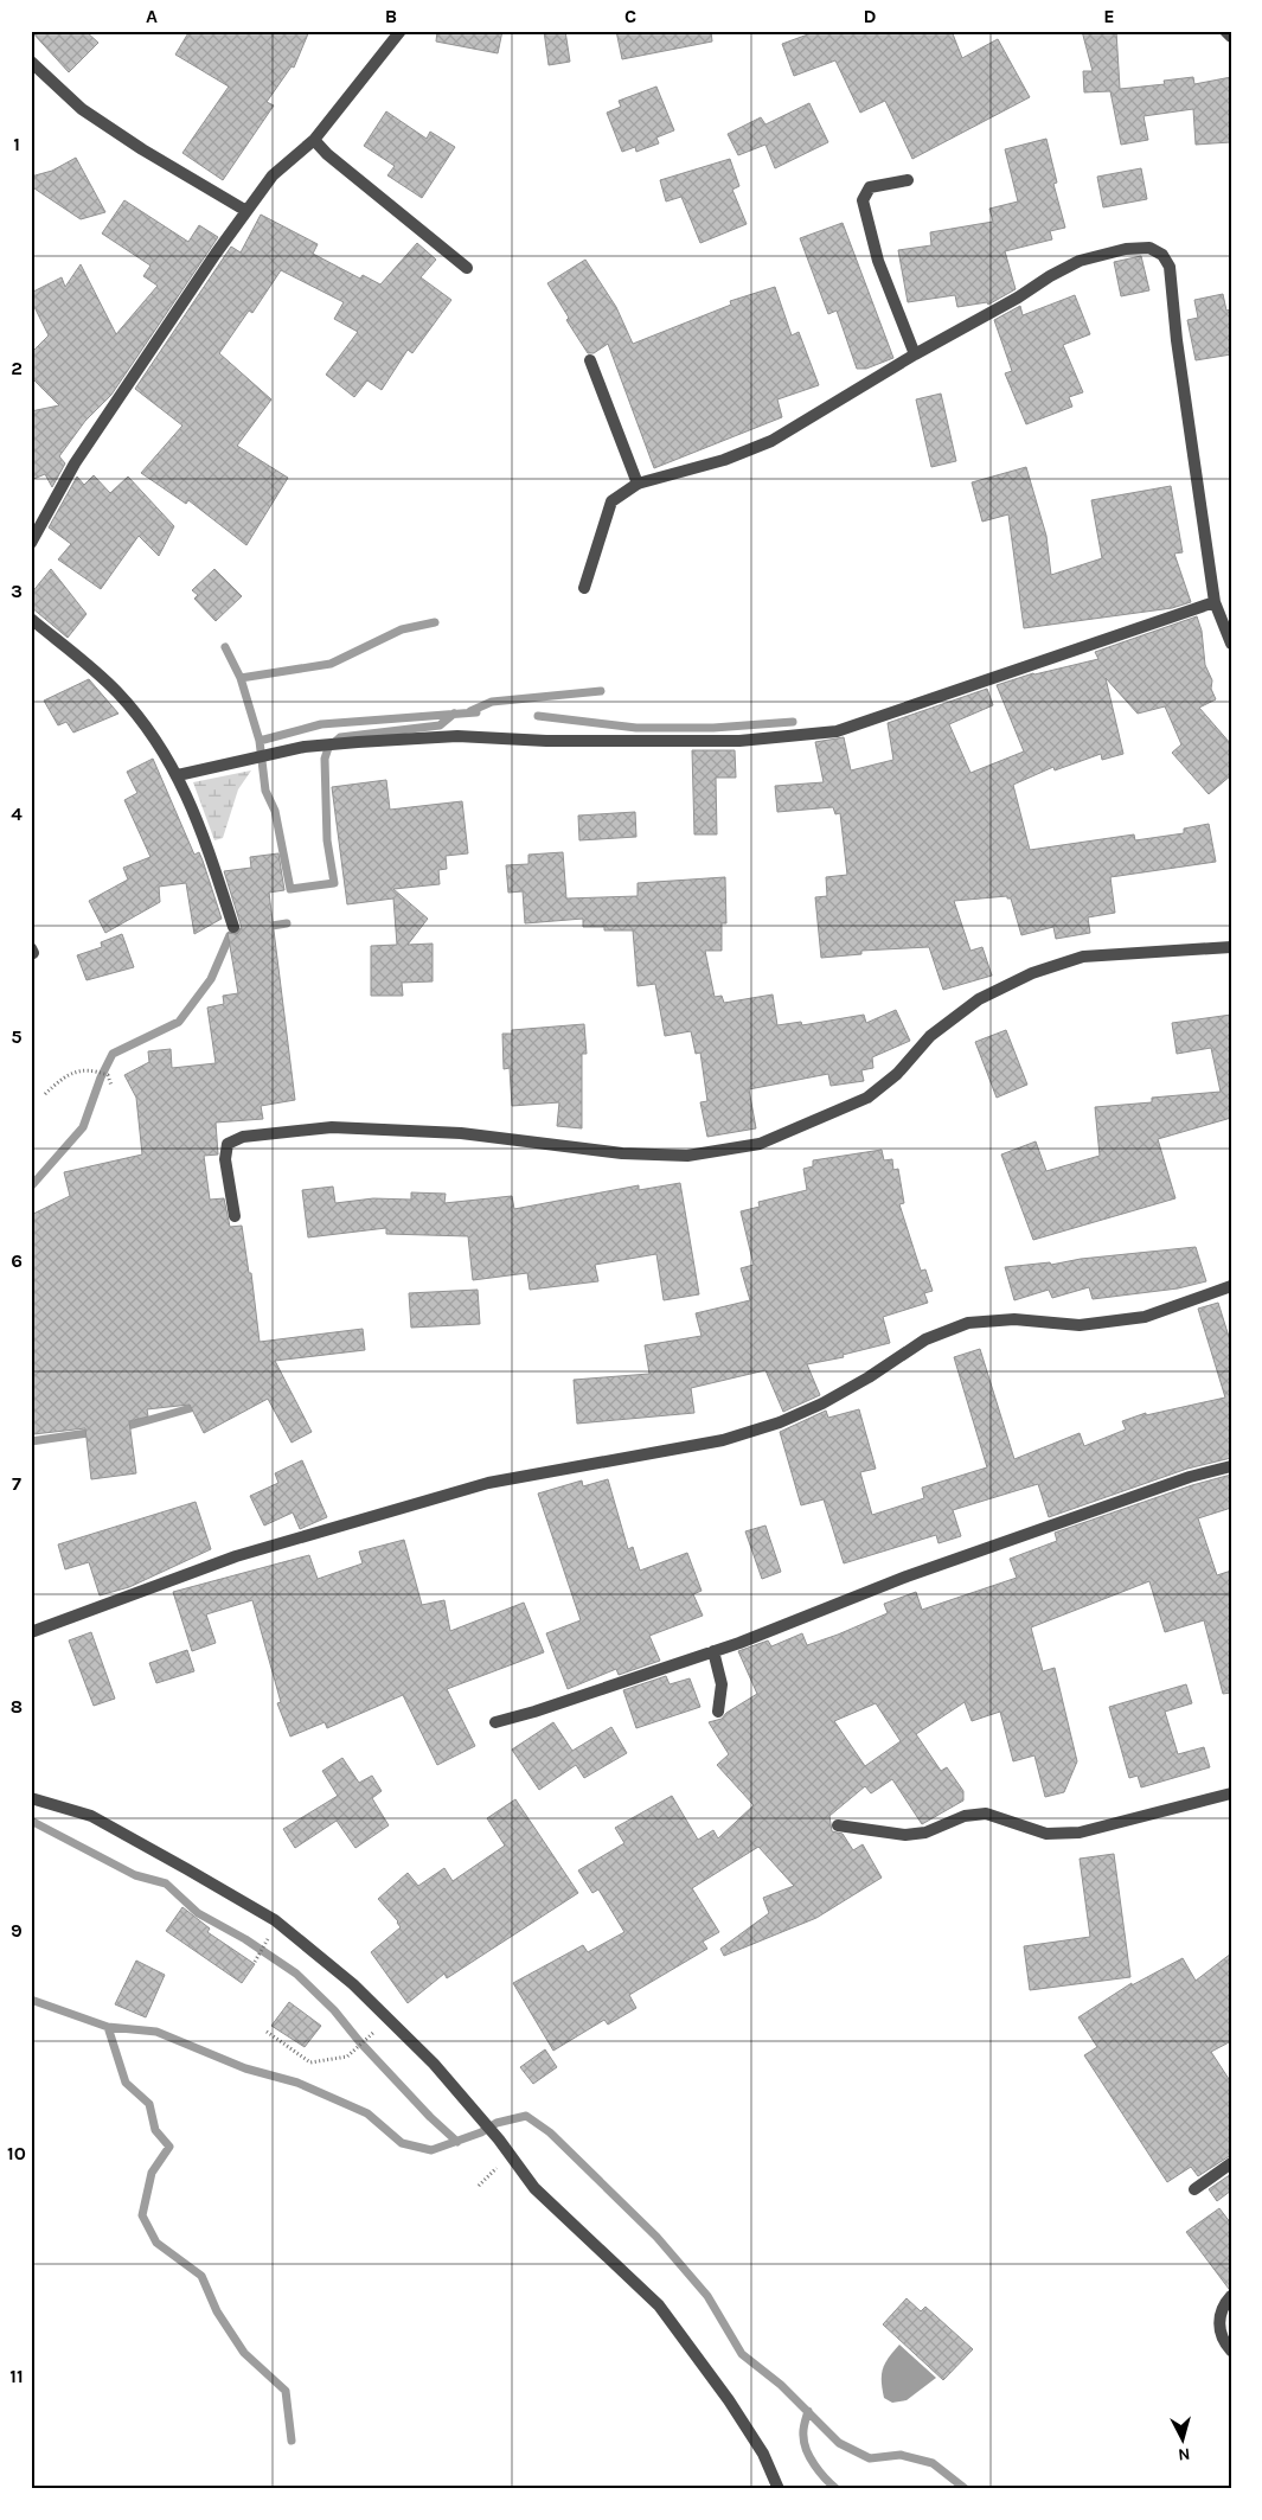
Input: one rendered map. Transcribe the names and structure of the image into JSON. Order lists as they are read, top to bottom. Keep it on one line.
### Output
{"north":"bottom","grid":{"columns":["A","B","C","D","E"],"rows":["1","2","3","4","5","6","7","8","9","10","11"]}}
